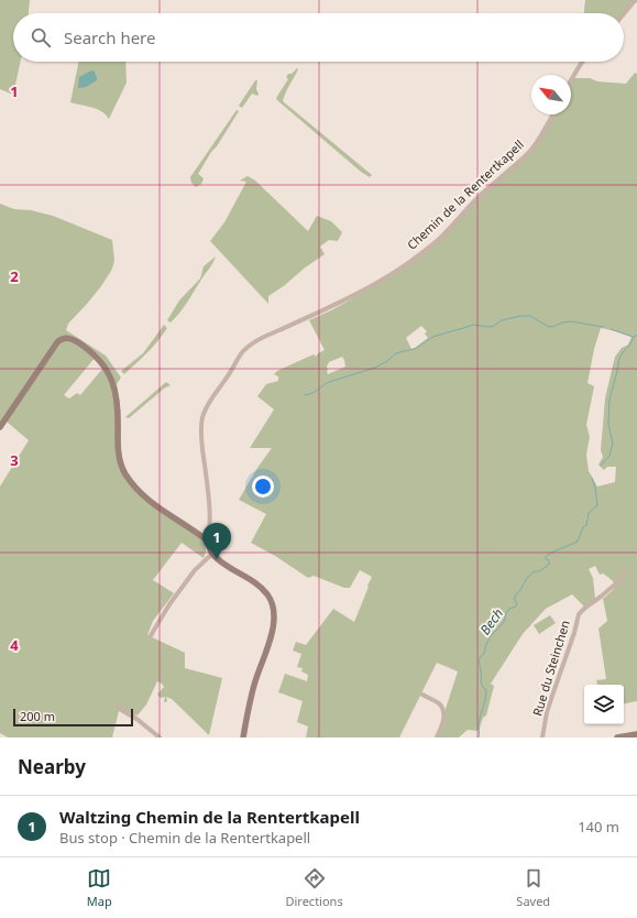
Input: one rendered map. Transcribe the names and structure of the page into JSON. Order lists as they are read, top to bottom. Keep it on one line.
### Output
{"streets":{"street":["Chemin de la Rentertkapell","Rue du Steinchen"]},"water":["Bech"],"scale_bar":"200 m","north":"top left","page":{"search":"Search here","pins":"1","scale":"200 m","heading":"Nearby","list":[{"mark":"1","name":"Waltzing Chemin de la Rentertkapell","note":"Bus stop · Chemin de la Rentertkapell","value":"140 m"}],"nav":["Map","Directions","Saved"]},"grid":{"rows":["1","2","3","4"]}}
